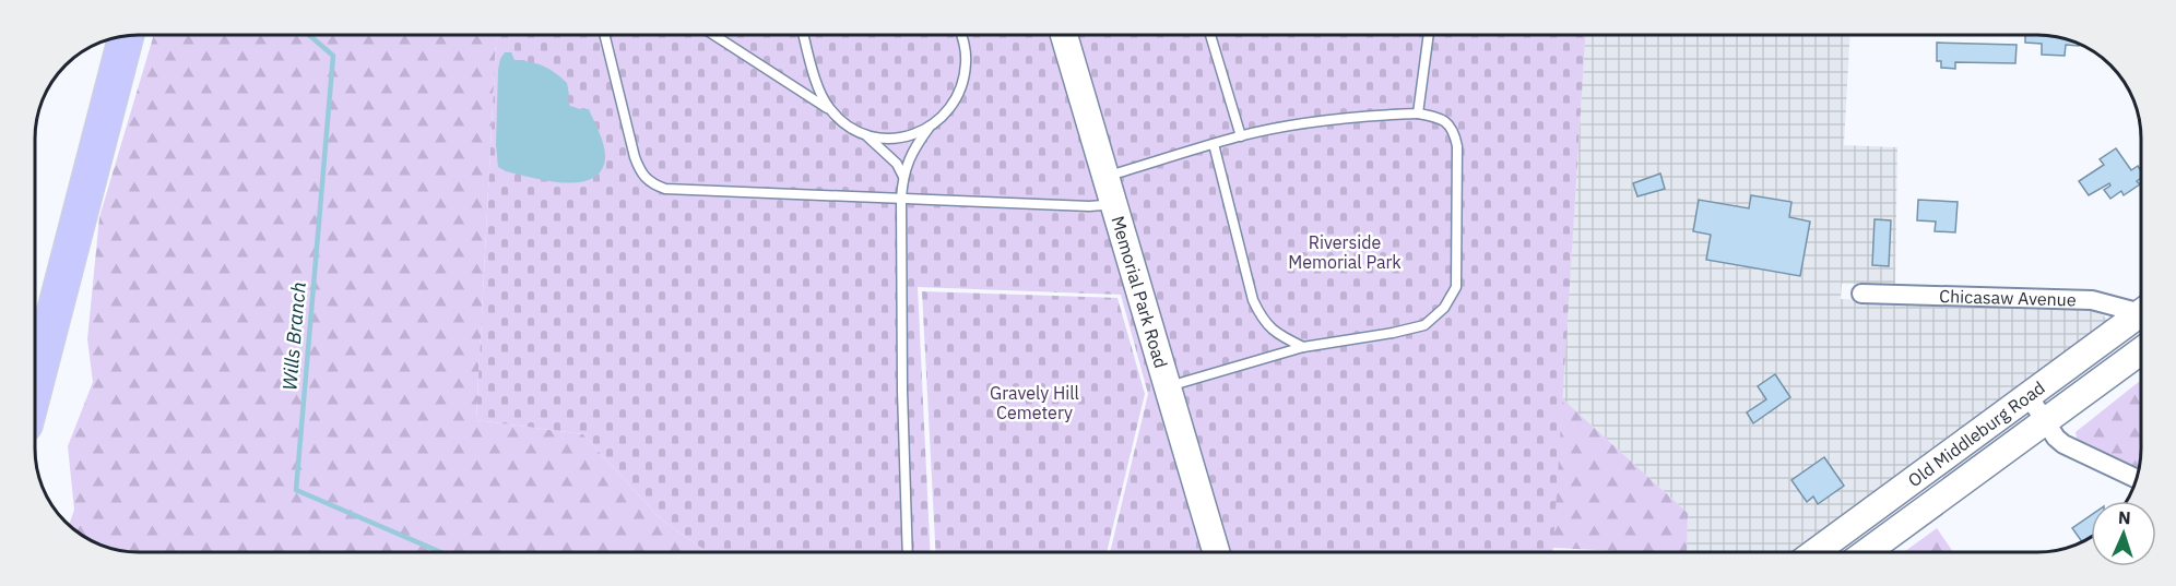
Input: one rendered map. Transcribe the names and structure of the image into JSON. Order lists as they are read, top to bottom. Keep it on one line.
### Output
{"streets":{"main road":["Memorial Park Road","Old Middleburg Road"],"street":["Chicasaw Avenue"]},"water":["Wills Branch"],"parks":["Riverside Memorial Park","Gravely Hill Cemetery"],"north":"top"}
